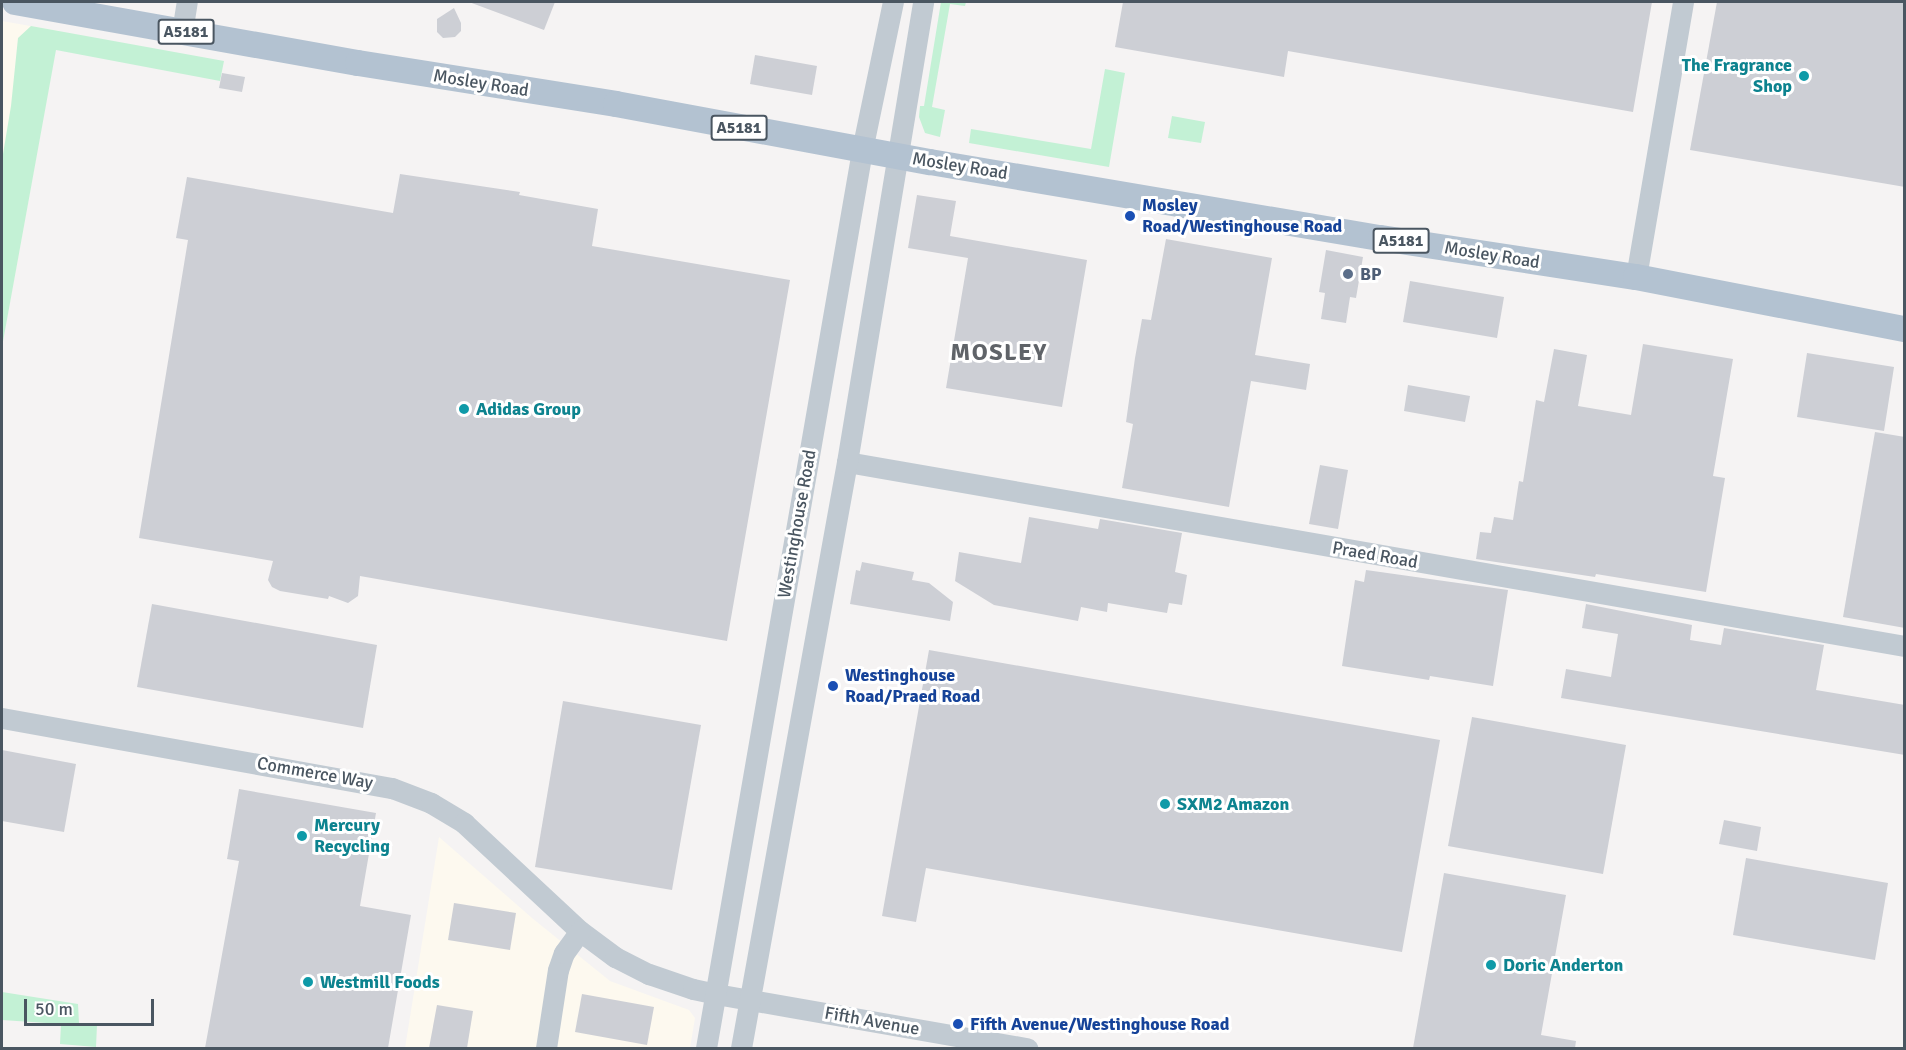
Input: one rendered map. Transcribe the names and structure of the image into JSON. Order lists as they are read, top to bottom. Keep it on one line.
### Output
{"streets":{"main road":["A5181","Mosley Road"],"street":["Westinghouse Road","Praed Road","Commerce Way","Fifth Avenue"]},"crossings":[["Mosley Road","Westinghouse Road"],["Westinghouse Road","Praed Road"],["Westinghouse Road","Commerce Way"],["Westinghouse Road","Fifth Avenue"],["Commerce Way","Fifth Avenue"]],"districts":["MOSLEY"],"places":["The Fragrance Shop","Mosley Road/Westinghouse Road","BP","Adidas Group","Westinghouse Road/Praed Road","SXM2 Amazon","Mercury Recycling","Doric Anderton","Westmill Foods","Fifth Avenue/Westinghouse Road"],"scale_bar":"50 m"}
